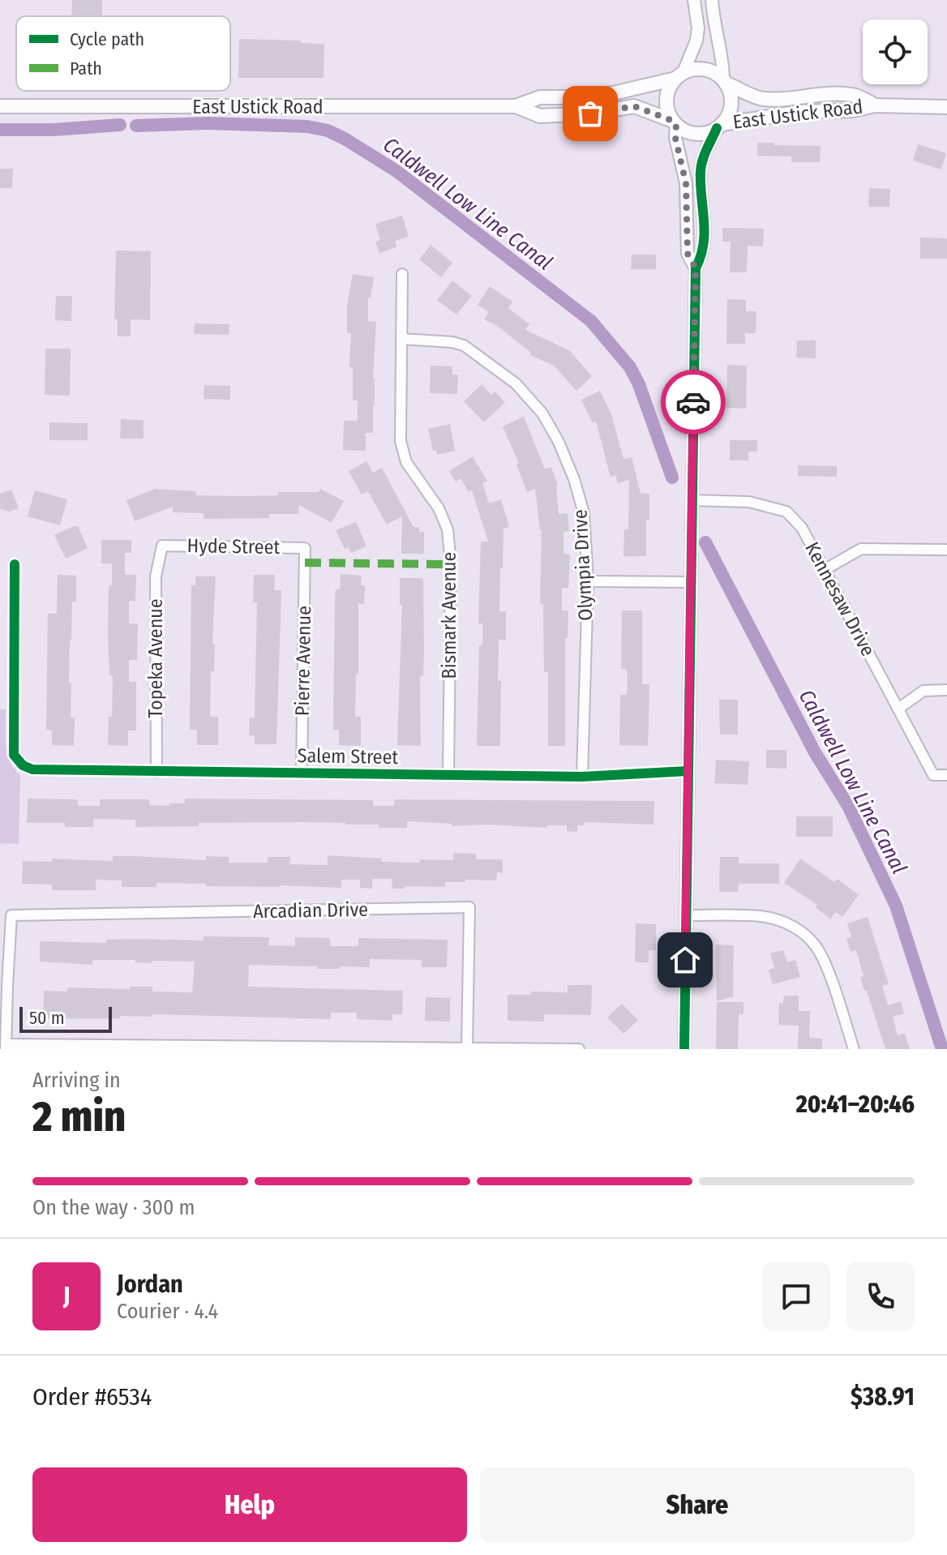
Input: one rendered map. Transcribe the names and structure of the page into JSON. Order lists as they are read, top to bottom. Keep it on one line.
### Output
{"streets":{"main road":["East Ustick Road"],"street":["Hyde Street","Olympia Drive","Kennesaw Drive","Bismark Avenue","Topeka Avenue","Pierre Avenue","Salem Street","Arcadian Drive"]},"crossings":[["Hyde Street","Topeka Avenue"],["Hyde Street","Pierre Avenue"],["Olympia Drive","Bismark Avenue"],["Olympia Drive","Salem Street"],["Bismark Avenue","Salem Street"],["Topeka Avenue","Salem Street"],["Pierre Avenue","Salem Street"]],"water":["Caldwell Low Line Canal"],"legend":["Cycle path","Path"],"scale_bar":"50 m","page":{"scale":"50 m","heading":["2 min","Arriving in","20:41–20:46"],"panel":["Jordan","Courier · 4.4","Order #6534","$38.91"],"bar":"On the way · 300 m","round":"J","buttons":["Help","Share"]}}
